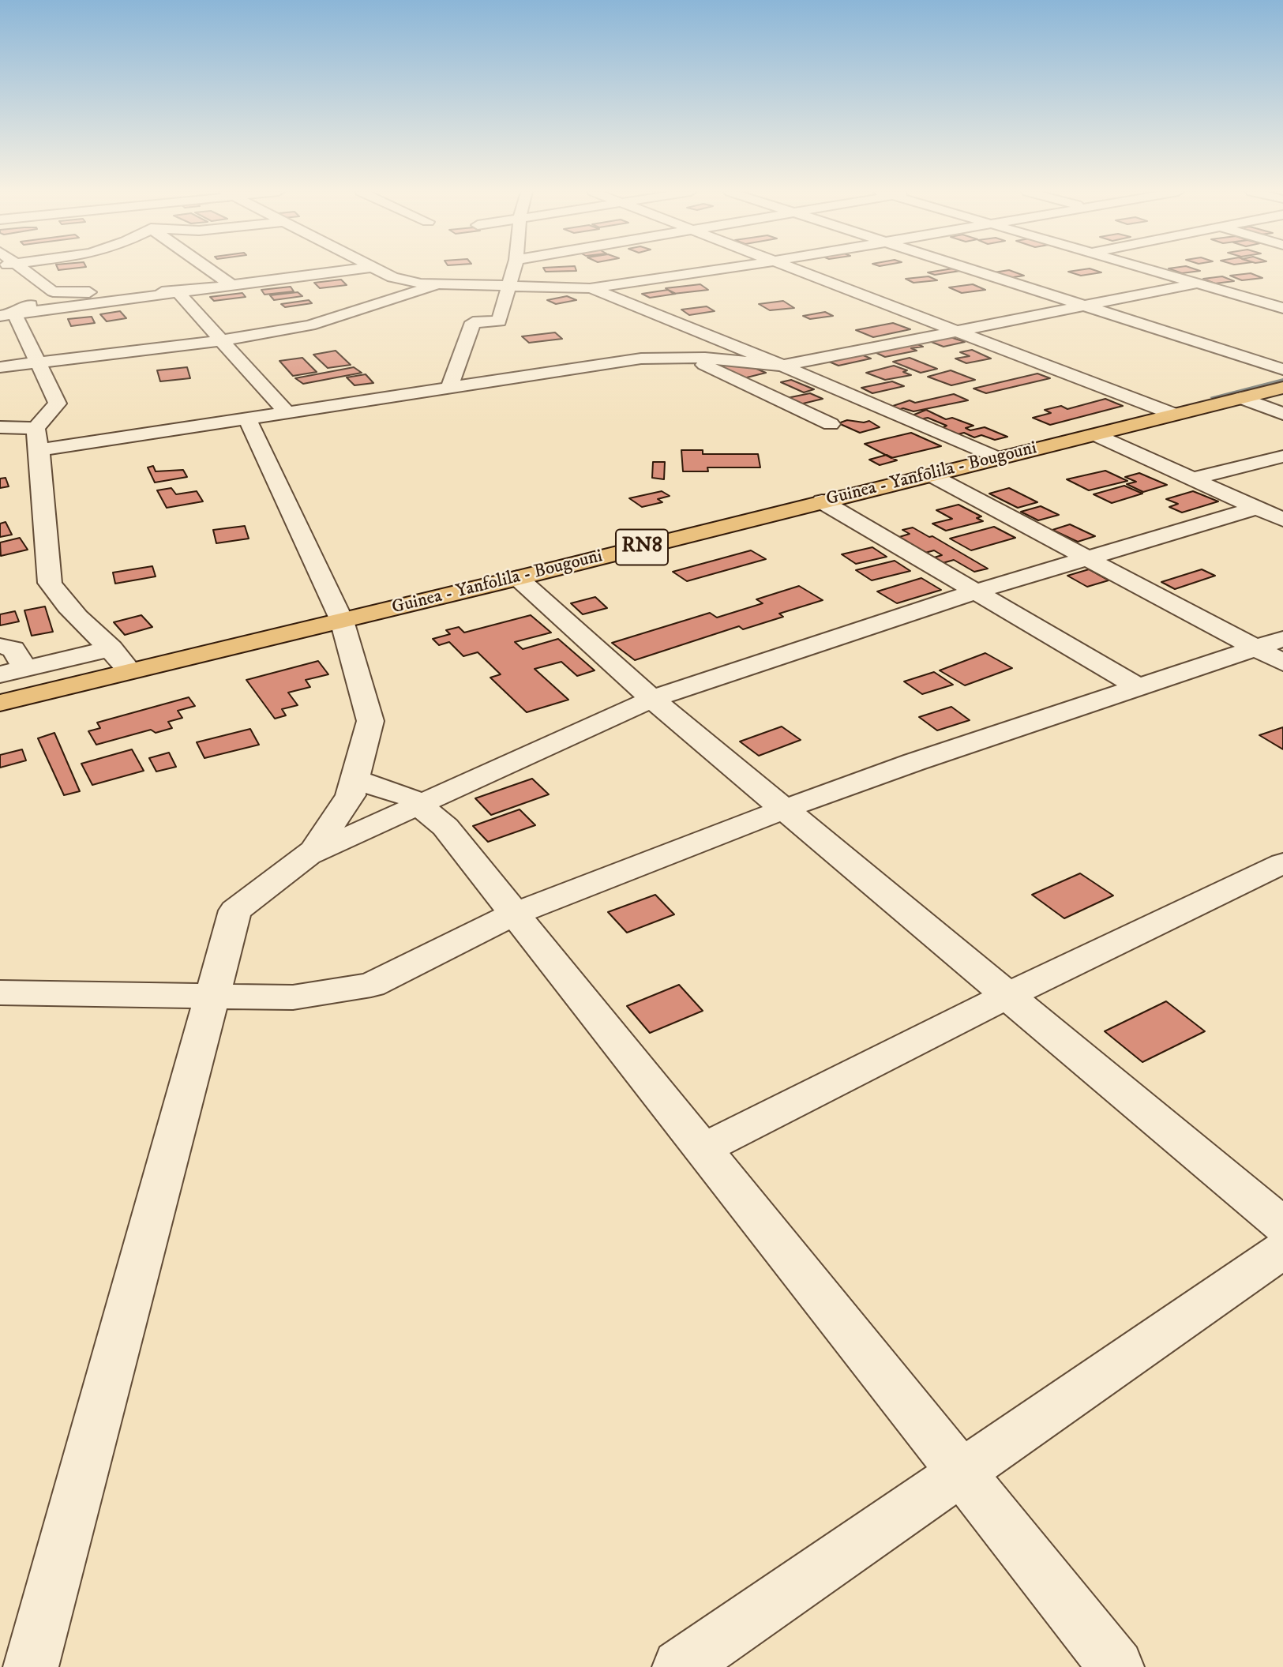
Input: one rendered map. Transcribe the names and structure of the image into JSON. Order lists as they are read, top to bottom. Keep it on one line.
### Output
{"streets":{"main road":["Guinea - Yanfolila - Bougouni","RN8"]}}
